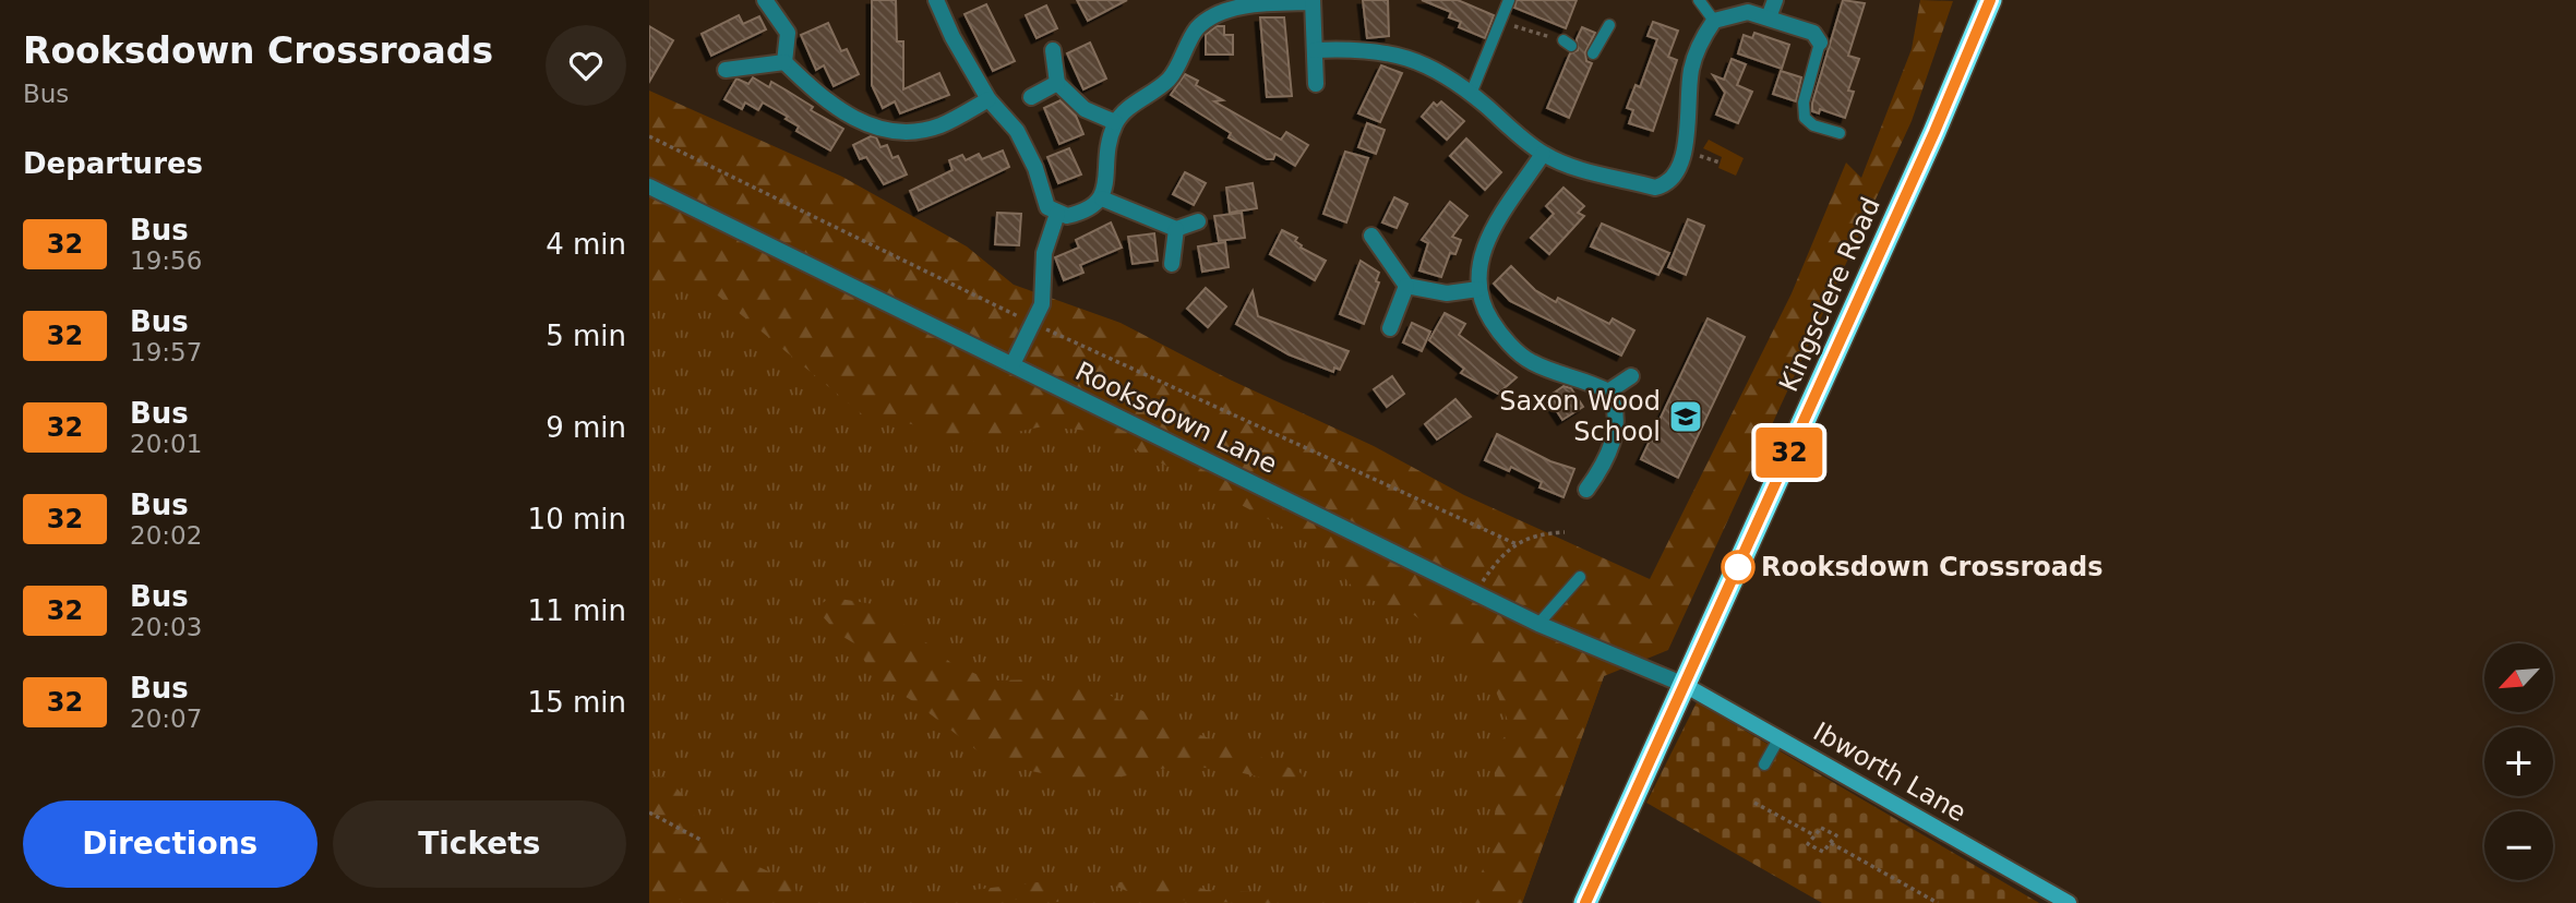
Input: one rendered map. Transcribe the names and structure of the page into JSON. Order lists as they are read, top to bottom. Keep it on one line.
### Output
{"streets":{"highway":["Kingsclere Road"],"street":["Rooksdown Lane","Ibworth Lane"]},"crossings":[["Kingsclere Road","Rooksdown Lane"],["Kingsclere Road","Ibworth Lane"],["Rooksdown Lane","Ibworth Lane"]],"places":{"school or university":["Saxon Wood School"],"other":["Rooksdown Crossroads"]},"lines":["bus line 32"],"north":"bottom left","page":{"heading":[["Rooksdown Crossroads","Bus"],"Departures"],"on_map":"32","list":[{"mark":"32","name":"Bus","note":"19:56","value":"4 min"},{"mark":"32","name":"Bus","note":"19:57","value":"5 min"},{"mark":"32","name":"Bus","note":"20:01","value":"9 min"},{"mark":"32","name":"Bus","note":"20:02","value":"10 min"},{"mark":"32","name":"Bus","note":"20:03","value":"11 min"},{"mark":"32","name":"Bus","note":"20:07","value":"15 min"}],"map_buttons":["+","−"],"buttons":["Directions","Tickets"]}}
